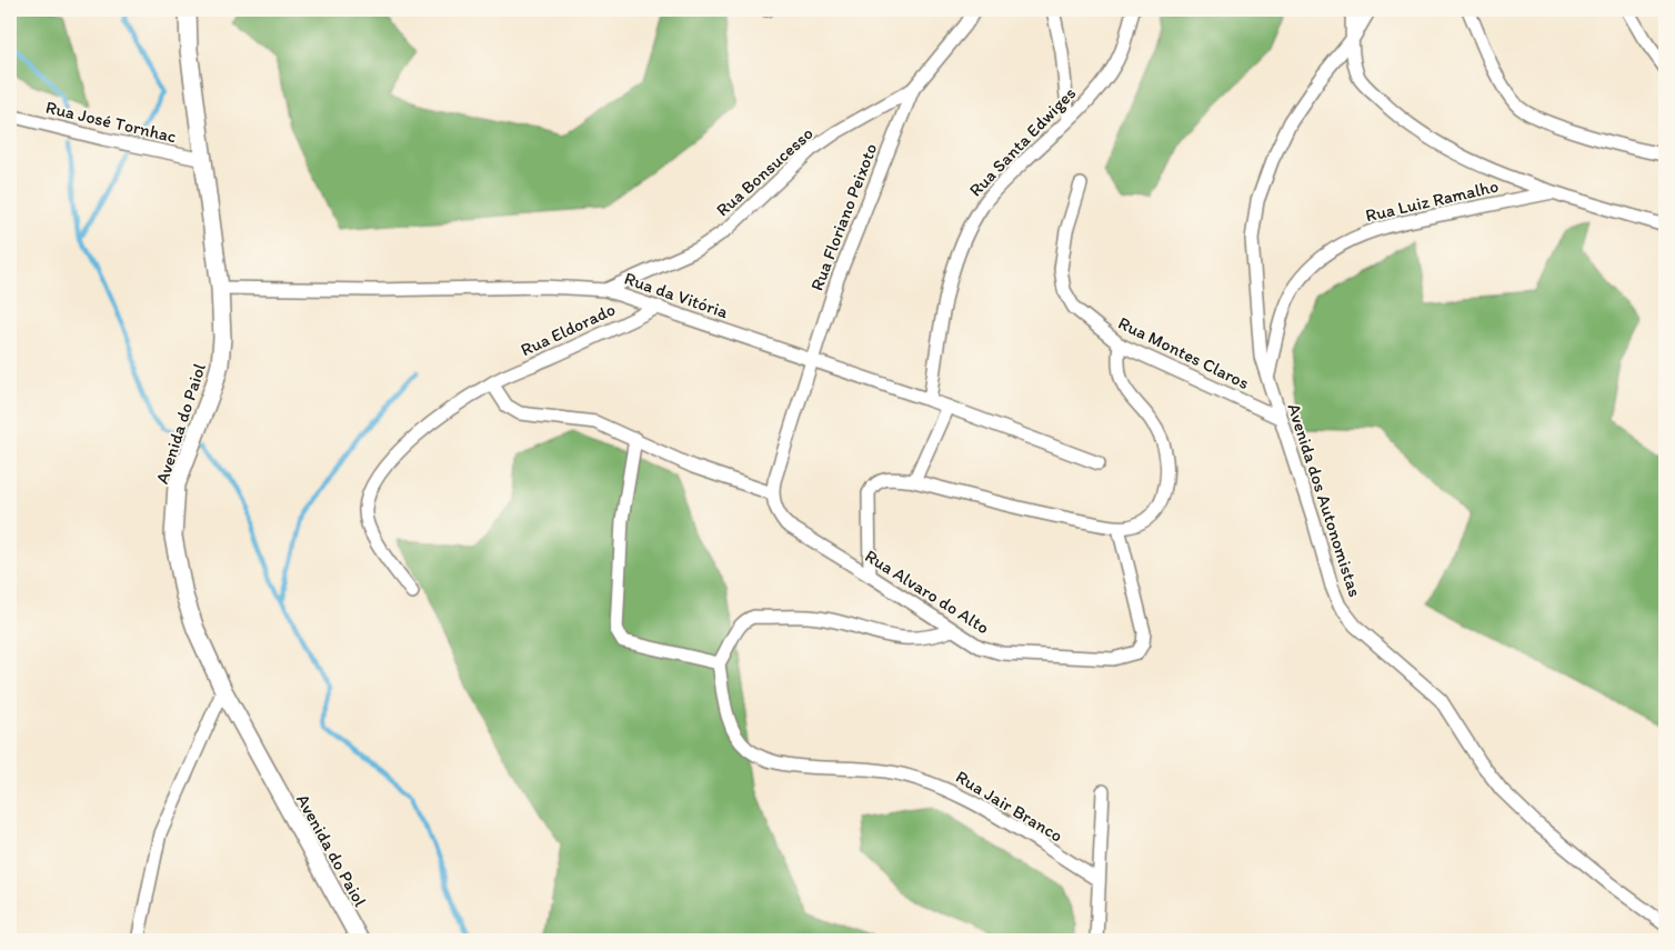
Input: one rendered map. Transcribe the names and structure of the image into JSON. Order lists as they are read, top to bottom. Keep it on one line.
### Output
{"streets":{"street":["Rua José Tornhac","Rua Santa Edwiges","Rua Bonsucesso","Rua Luiz Ramalho","Rua Floriano Peixoto","Rua da Vitória","Rua Eldorado","Rua Montes Claros","Avenida do Paiol","Avenida dos Autonomistas","Rua Alvaro do Alto","Rua Jair Branco"]},"crossings":[["Rua José Tornhac","Avenida do Paiol"],["Rua Santa Edwiges","Rua da Vitória"],["Rua Bonsucesso","Rua Floriano Peixoto"],["Rua Bonsucesso","Rua da Vitória"],["Rua Luiz Ramalho","Avenida dos Autonomistas"],["Rua Floriano Peixoto","Rua da Vitória"],["Rua da Vitória","Rua Eldorado"],["Rua da Vitória","Avenida do Paiol"],["Rua Montes Claros","Avenida dos Autonomistas"]]}
